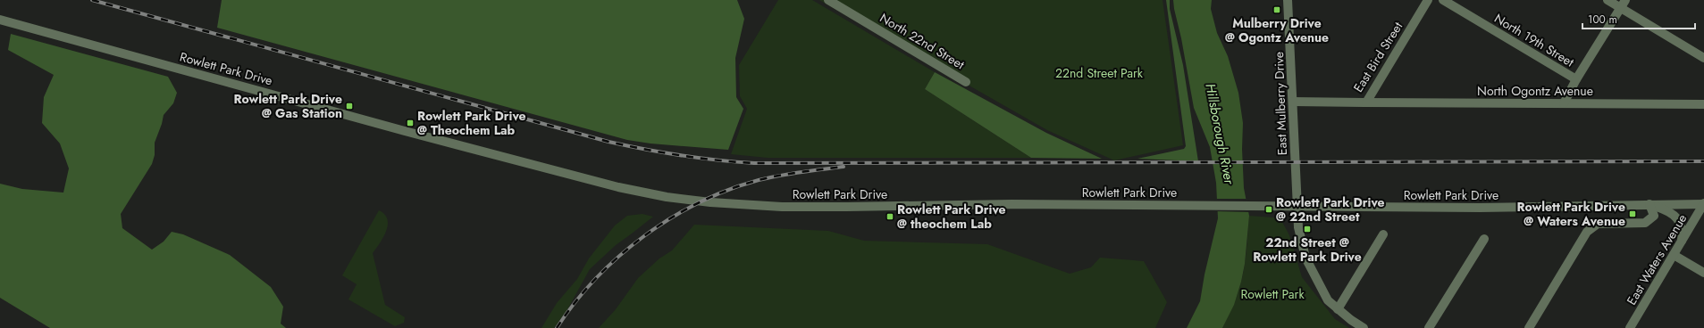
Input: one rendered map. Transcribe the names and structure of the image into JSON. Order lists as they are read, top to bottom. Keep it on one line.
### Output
{"streets":{"street":["North 19th Street","North 22nd Street","East Bird Street","Rowlett Park Drive","North Ogontz Avenue","East Mulberry Drive","East Waters Avenue"]},"crossings":[["East Bird Street","North Ogontz Avenue"],["East Bird Street","East Mulberry Drive"],["Rowlett Park Drive","East Mulberry Drive"],["Rowlett Park Drive","East Waters Avenue"]],"water":["Hillsborough River"],"parks":["22nd Street Park","Rowlett Park"],"places":{"transit":["Mulberry Drive @ Ogontz Avenue","Rowlett Park Drive @ Gas Station","Rowlett Park Drive @ Theochem Lab","Rowlett Park Drive @ 22nd Street","Rowlett Park Drive @ Waters Avenue","Rowlett Park Drive @ theochem Lab","22nd Street @ Rowlett Park Drive"]},"scale_bar":"100 m"}
